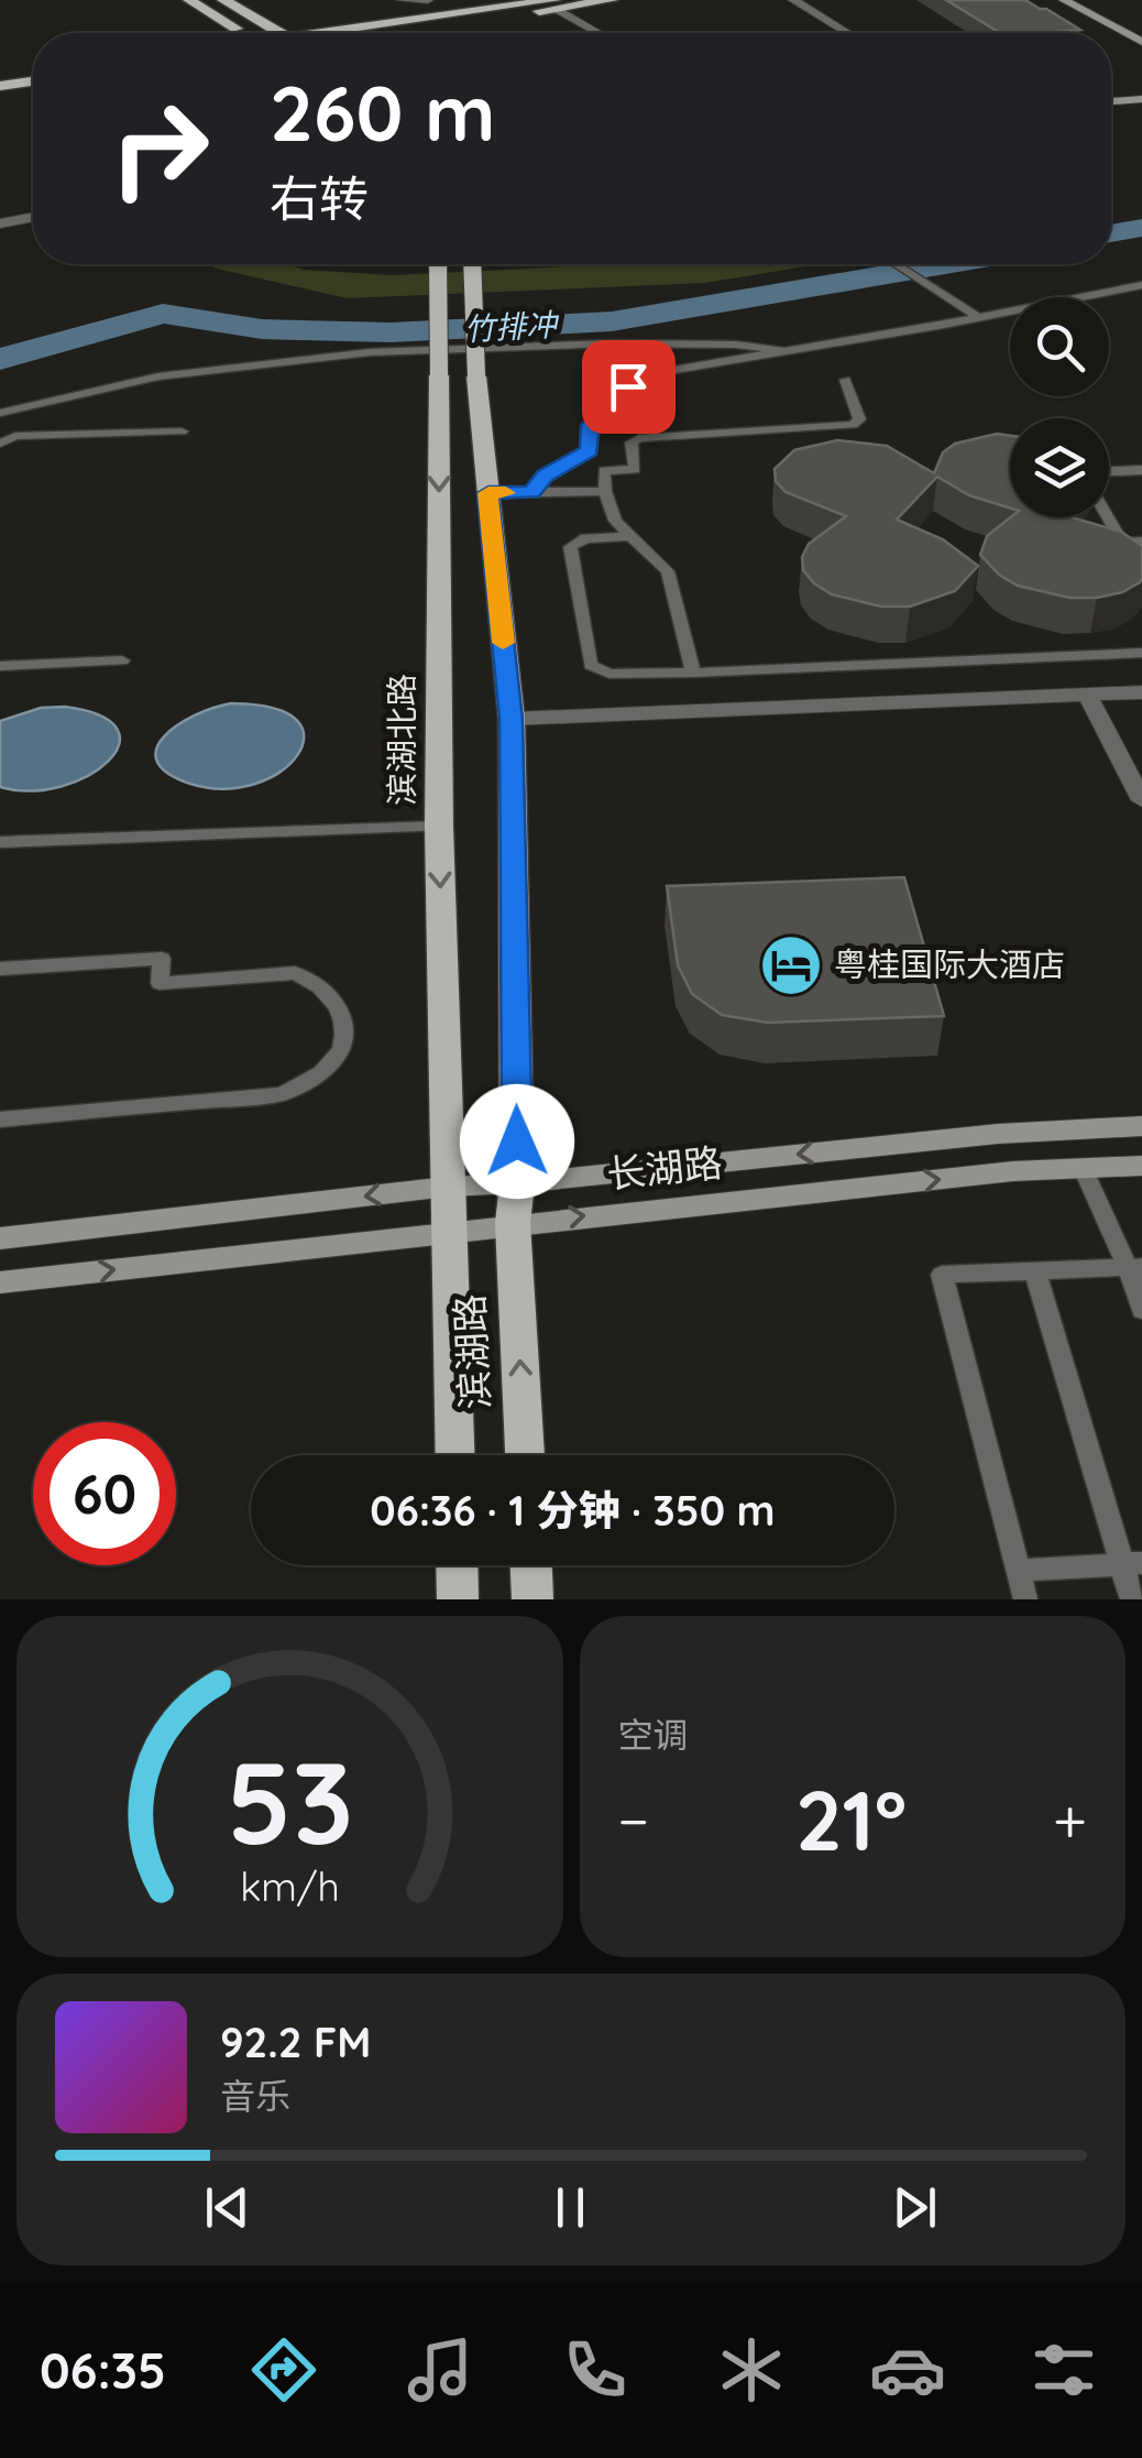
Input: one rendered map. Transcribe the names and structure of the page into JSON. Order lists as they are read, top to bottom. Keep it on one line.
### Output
{"streets":{"main road":["滨湖北路","长湖路","滨湖路"]},"crossings":[["滨湖北路","长湖路"],["滨湖北路","滨湖路"],["长湖路","滨湖路"]],"water":["竹排冲"],"places":{"hotel":["粤桂国际大酒店"]},"page":{"turn":["260 m","右转"],"limit":"60","trip":"06:36 · 1 分钟 · 350 m","tile":"空调","heat":["−","21°","+"],"song":["92.2 FM","音乐"],"tabs":"06:35","gauge":["53","km/h"]}}
